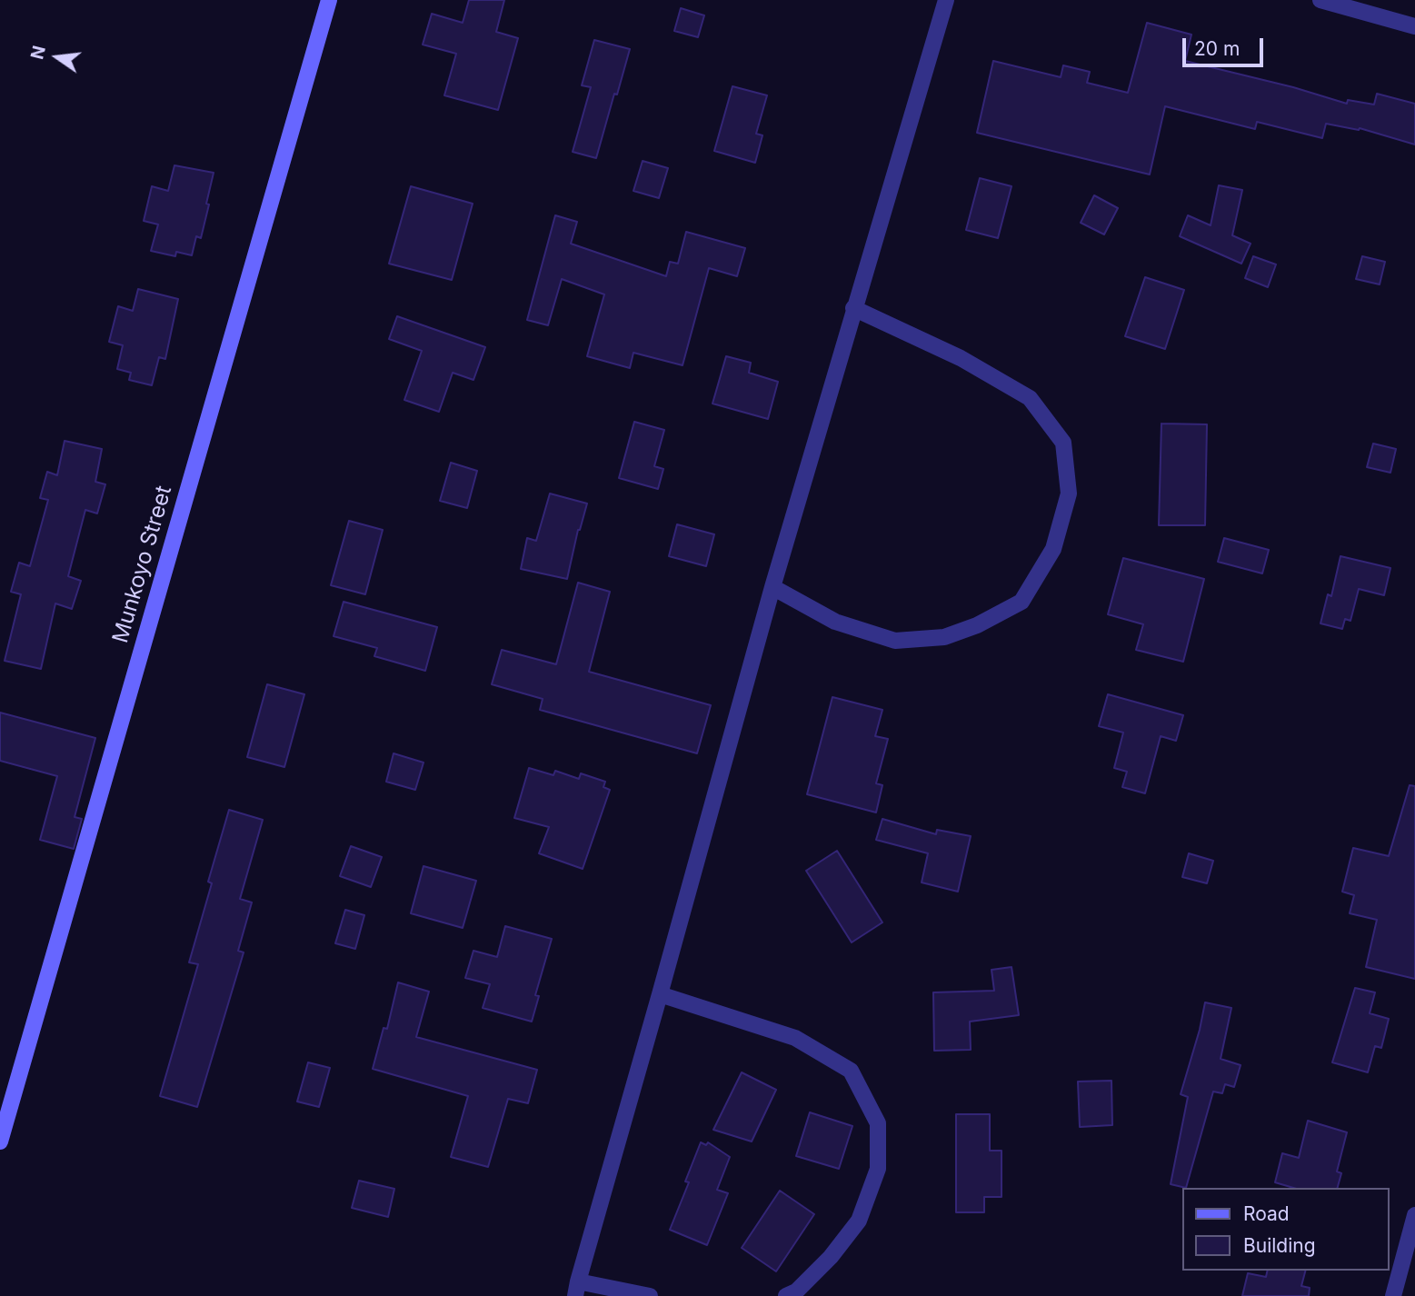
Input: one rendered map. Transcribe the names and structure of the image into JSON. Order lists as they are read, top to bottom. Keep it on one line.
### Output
{"streets":{"street":["Munkoyo Street"]},"legend":["Road","Building"],"scale_bar":"20 m","north":"left"}
